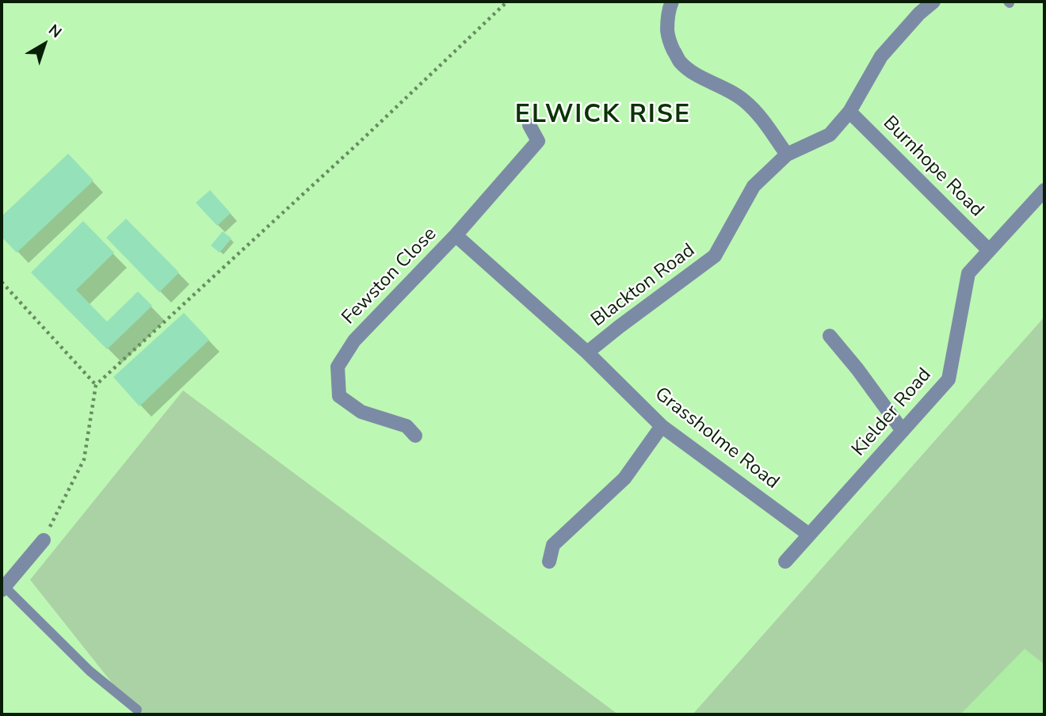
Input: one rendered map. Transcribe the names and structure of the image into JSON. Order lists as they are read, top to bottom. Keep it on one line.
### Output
{"streets":{"street":["Burnhope Road","Fewston Close","Blackton Road","Kielder Road","Grassholme Road"]},"crossings":[["Burnhope Road","Blackton Road"],["Burnhope Road","Kielder Road"],["Fewston Close","Grassholme Road"],["Blackton Road","Grassholme Road"],["Kielder Road","Grassholme Road"]],"districts":["ELWICK RISE"],"north":"top right"}
